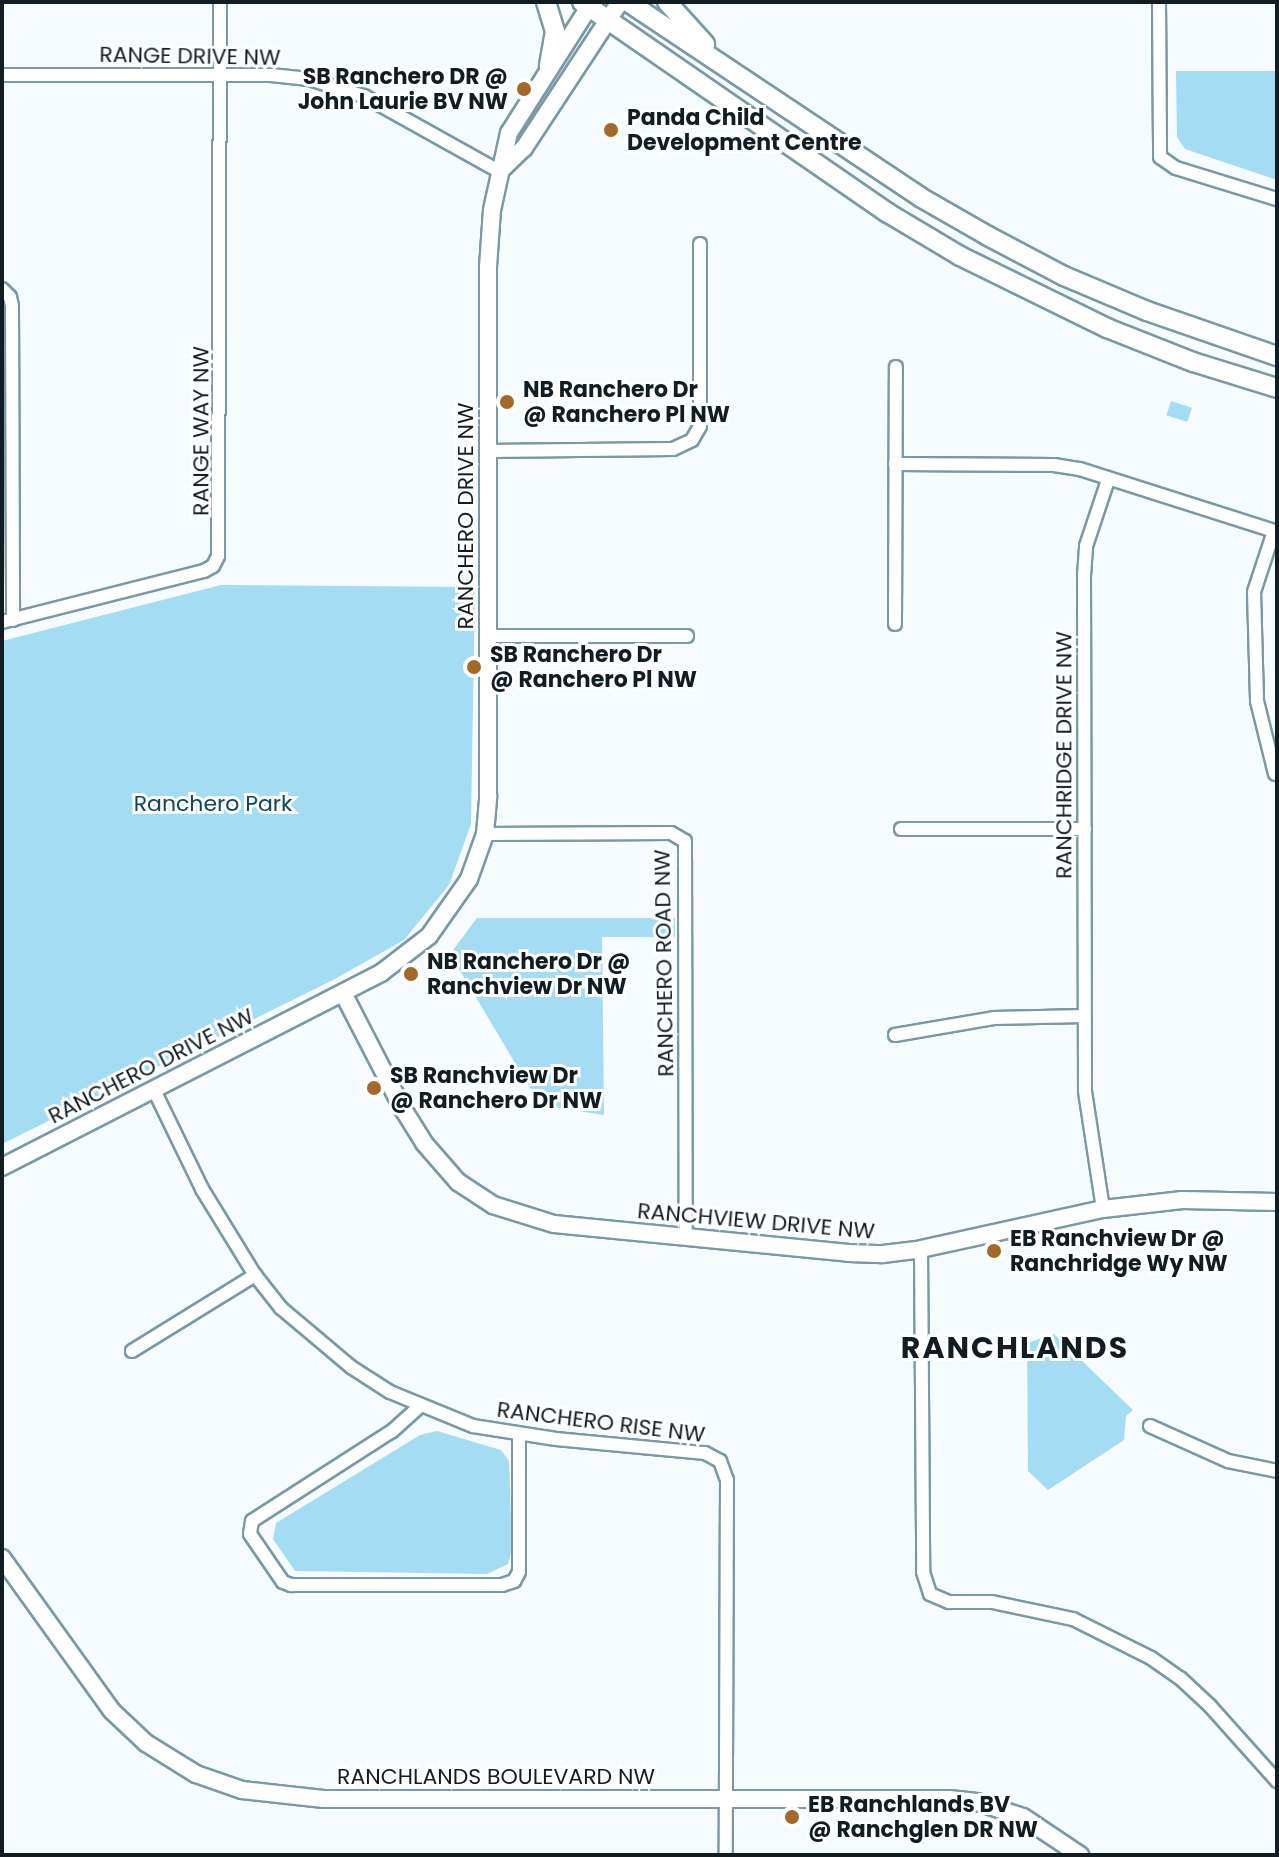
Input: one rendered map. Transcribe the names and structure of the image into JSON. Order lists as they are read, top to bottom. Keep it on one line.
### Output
{"streets":{"street":["RANGE DRIVE NW","RANGE WAY NW","RANCHERO DRIVE NW","RANCHRIDGE DRIVE NW","RANCHERO ROAD NW","RANCHVIEW DRIVE NW","RANCHERO RISE NW","RANCHLANDS BOULEVARD NW"]},"crossings":[["RANGE DRIVE NW","RANGE WAY NW"],["RANGE DRIVE NW","RANCHERO DRIVE NW"],["RANCHERO DRIVE NW","RANCHERO ROAD NW"],["RANCHERO DRIVE NW","RANCHVIEW DRIVE NW"],["RANCHERO DRIVE NW","RANCHERO RISE NW"],["RANCHRIDGE DRIVE NW","RANCHVIEW DRIVE NW"],["RANCHERO ROAD NW","RANCHVIEW DRIVE NW"],["RANCHERO RISE NW","RANCHLANDS BOULEVARD NW"]],"districts":["RANCHLANDS"],"parks":["Ranchero Park"],"places":["SB Ranchero DR @ John Laurie BV NW","Panda Child Development Centre","NB Ranchero Dr @ Ranchero Pl NW","SB Ranchero Dr @ Ranchero Pl NW","NB Ranchero Dr @ Ranchview Dr NW","SB Ranchview Dr @ Ranchero Dr NW","EB Ranchview Dr @ Ranchridge Wy NW","EB Ranchlands BV @ Ranchglen DR NW"]}
